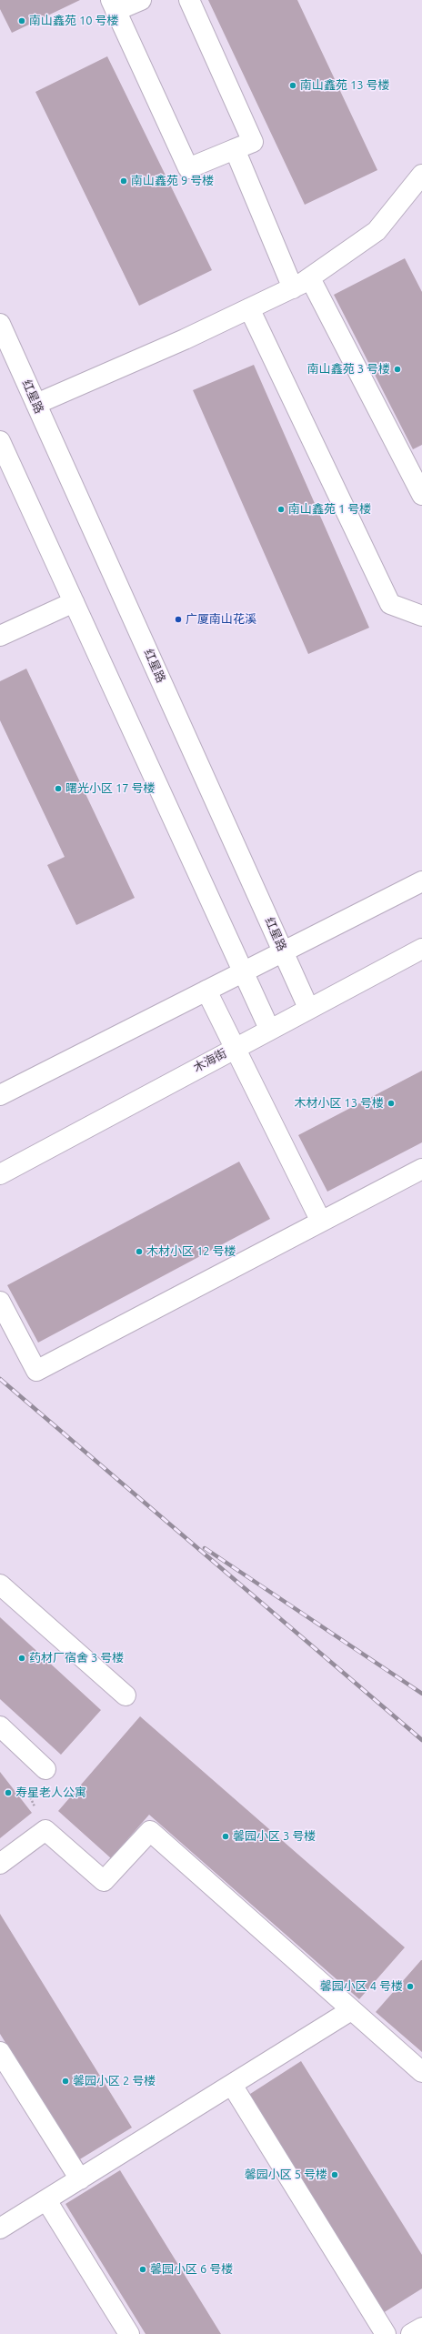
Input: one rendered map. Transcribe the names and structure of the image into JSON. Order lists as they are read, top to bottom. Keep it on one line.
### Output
{"streets":{"street":["红星路","木海街"]},"crossings":[["红星路","木海街"]],"places":["南山鑫苑 10 号楼","南山鑫苑 13 号楼","南山鑫苑 9 号楼","南山鑫苑 3 号楼","南山鑫苑 1 号楼","广厦南山花溪","曙光小区 17 号楼","木材小区 13 号楼","木材小区 12 号楼","药材厂宿舍 3 号楼","寿星老人公寓","馨园小区 3 号楼","馨园小区 4 号楼","馨园小区 2 号楼","馨园小区 5 号楼","馨园小区 6 号楼"]}
